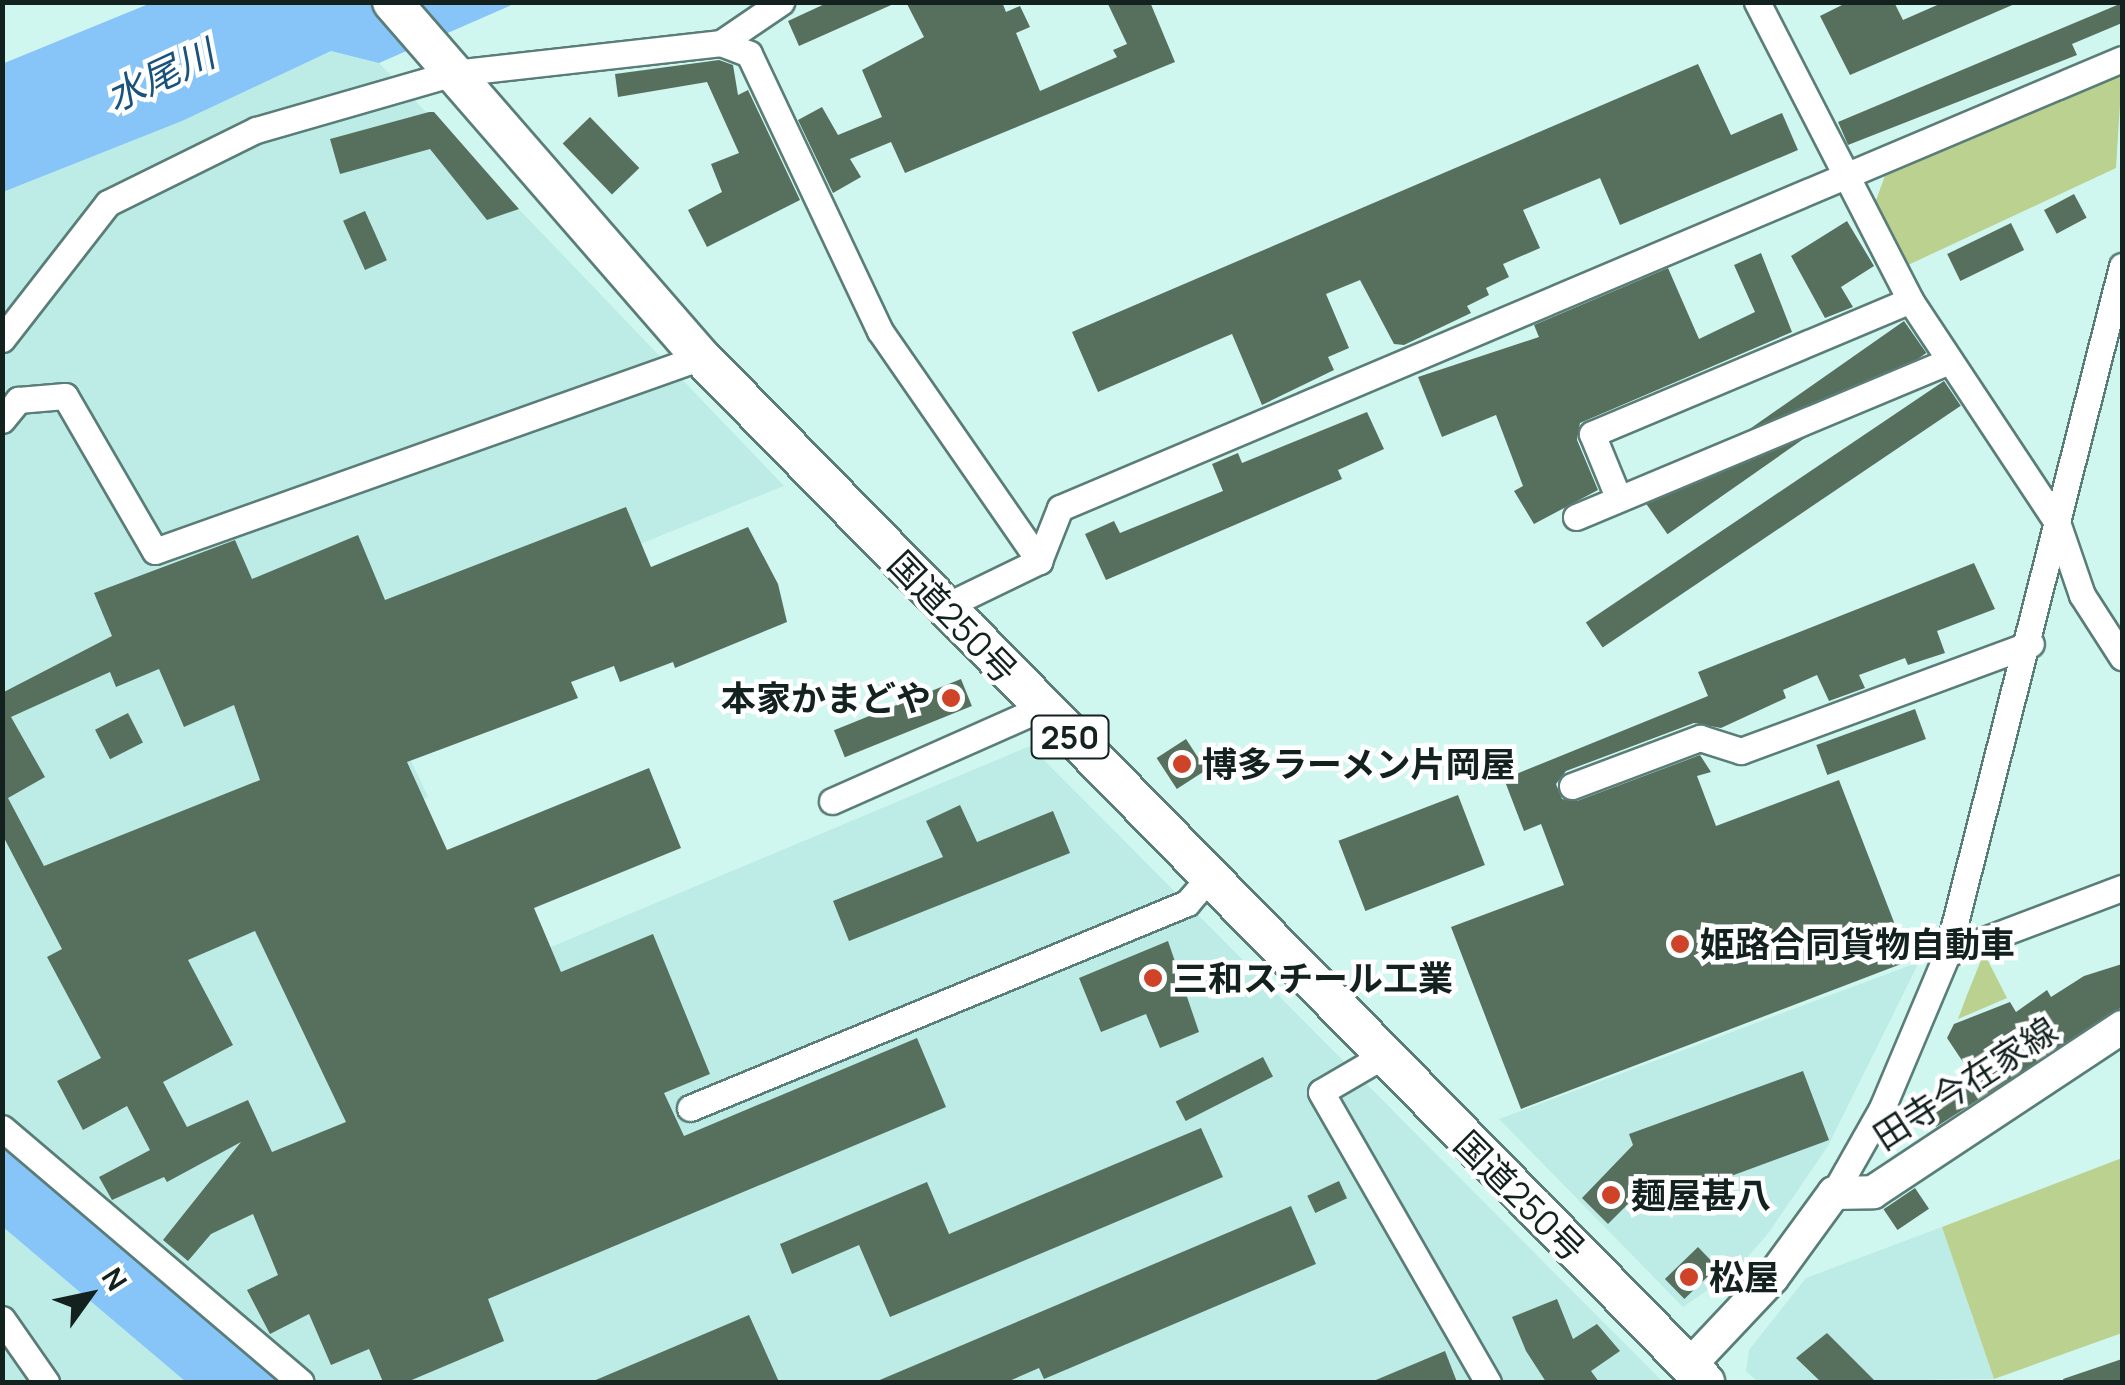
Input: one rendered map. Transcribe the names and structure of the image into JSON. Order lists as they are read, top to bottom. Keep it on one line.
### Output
{"streets":{"highway":["国道250号","250"],"main road":["田寺今在家線"]},"water":["水尾川"],"places":["本家かまどや","博多ラーメン片岡屋","姫路合同貨物自動車","三和スチール工業","麺屋甚八","松屋"],"north":"top right"}
